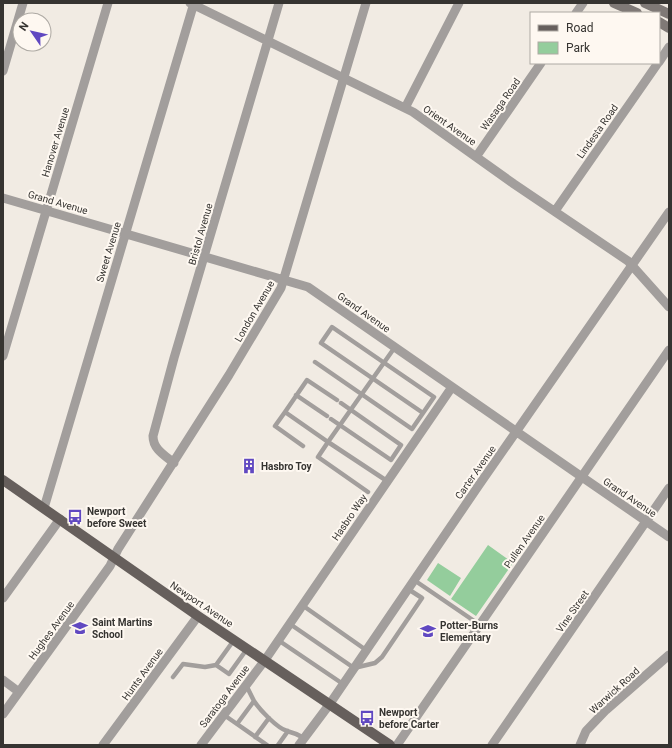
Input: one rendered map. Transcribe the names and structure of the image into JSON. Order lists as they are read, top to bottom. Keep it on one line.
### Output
{"streets":{"main road":["Newport Avenue"],"street":["Wasaga Road","Orient Avenue","Lindesta Road","Hanover Avenue","Grand Avenue","Bristol Avenue","Sweet Avenue","London Avenue","Carter Avenue","Hasbro Way","Pullen Avenue","Vine Street","Hughes Avenue","Hunts Avenue","Warwick Road","Saratoga Avenue"]},"crossings":[["Wasaga Road","Orient Avenue"],["Orient Avenue","Lindesta Road"],["Orient Avenue","Bristol Avenue"],["Orient Avenue","Sweet Avenue"],["Orient Avenue","London Avenue"],["Orient Avenue","Carter Avenue"],["Hanover Avenue","Grand Avenue"],["Grand Avenue","Bristol Avenue"],["Grand Avenue","Sweet Avenue"],["Grand Avenue","London Avenue"],["Grand Avenue","Carter Avenue"],["Grand Avenue","Hasbro Way"],["Grand Avenue","Pullen Avenue"],["Grand Avenue","Vine Street"],["Bristol Avenue","London Avenue"],["Sweet Avenue","Newport Avenue"],["London Avenue","Newport Avenue"],["London Avenue","Hughes Avenue"],["Carter Avenue","Newport Avenue"],["Hasbro Way","Newport Avenue"],["Hasbro Way","Saratoga Avenue"],["Newport Avenue","Hughes Avenue"],["Newport Avenue","Hunts Avenue"],["Newport Avenue","Saratoga Avenue"]],"places":{"building":["Hasbro Toy"],"bus stop":["Newport before Sweet","Newport before Carter"],"school or university":["Saint Martins School","Potter-Burns Elementary"]},"legend":["Road","Park"],"north":"top left"}
